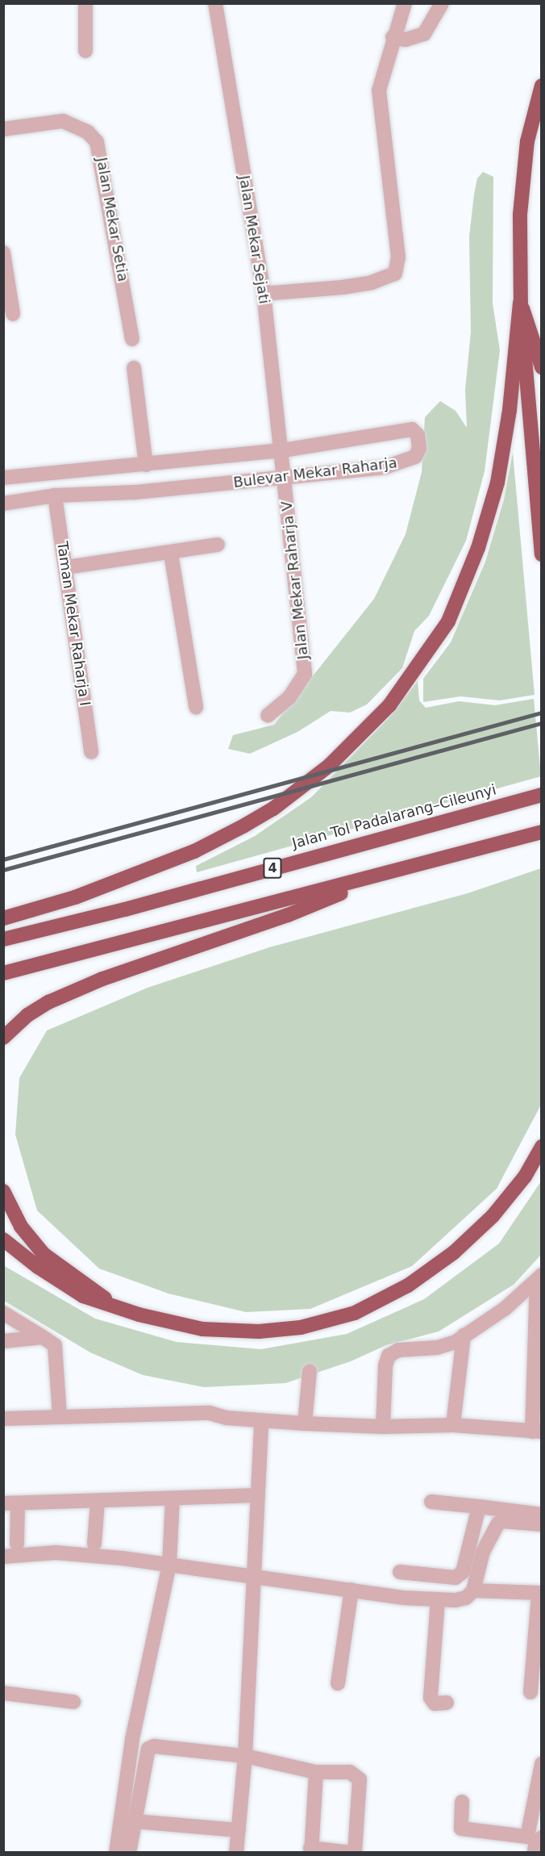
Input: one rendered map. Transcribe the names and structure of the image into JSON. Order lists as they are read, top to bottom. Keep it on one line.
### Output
{"streets":{"highway":["Jalan Tol Padalarang–Cileunyi","4"],"street":["Jalan Mekar Setia","Jalan Mekar Sejati","Bulevar Mekar Raharja","Jalan Mekar Raharja V","Taman Mekar Raharja I"]},"crossings":[["Jalan Mekar Sejati","Bulevar Mekar Raharja"],["Jalan Mekar Sejati","Jalan Mekar Raharja V"],["Bulevar Mekar Raharja","Jalan Mekar Raharja V"],["Bulevar Mekar Raharja","Taman Mekar Raharja I"]]}
